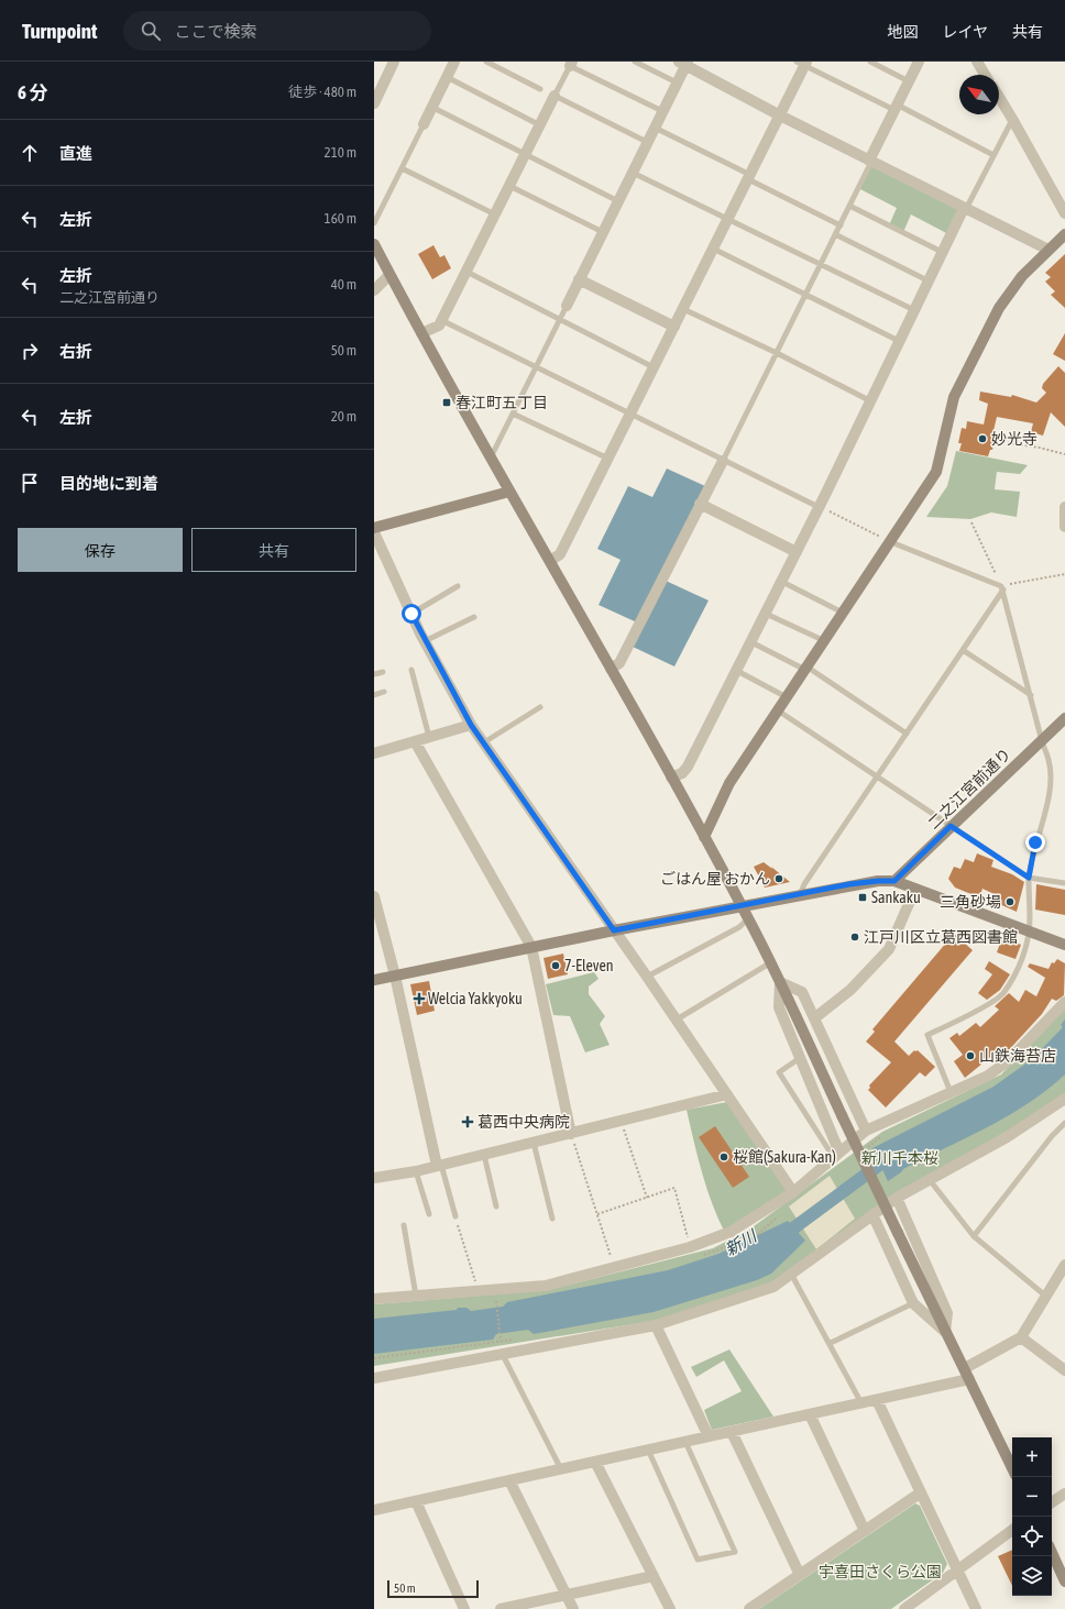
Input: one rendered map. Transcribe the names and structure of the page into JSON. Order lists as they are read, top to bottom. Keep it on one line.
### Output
{"streets":{"street":["二之江宮前通り"]},"water":["新川"],"parks":["新川千本桜","宇喜田さくら公園"],"places":{"transit":["春江町五丁目","Sankaku"],"other":["妙光寺","ごはん屋 おかん","三角砂場","江戸川区立葛西図書館","7-Eleven","山鉄海苔店","桜館(Sakura-Kan)"],"health":["Welcia Yakkyoku","葛西中央病院"]},"scale_bar":"50 m","north":"top left","page":{"header":"Turnpoint","search":"ここで検索","nav":["地図","レイヤ","共有"],"heading":["6 分","徒歩 · 480 m"],"list":[["直進","210 m"],["左折","160 m"],["左折","二之江宮前通り","40 m"],["右折","50 m"],["左折","20 m"],"目的地に到着"],"buttons":["保存","共有"],"map_buttons":["+","−"],"scale":"50 m"}}
